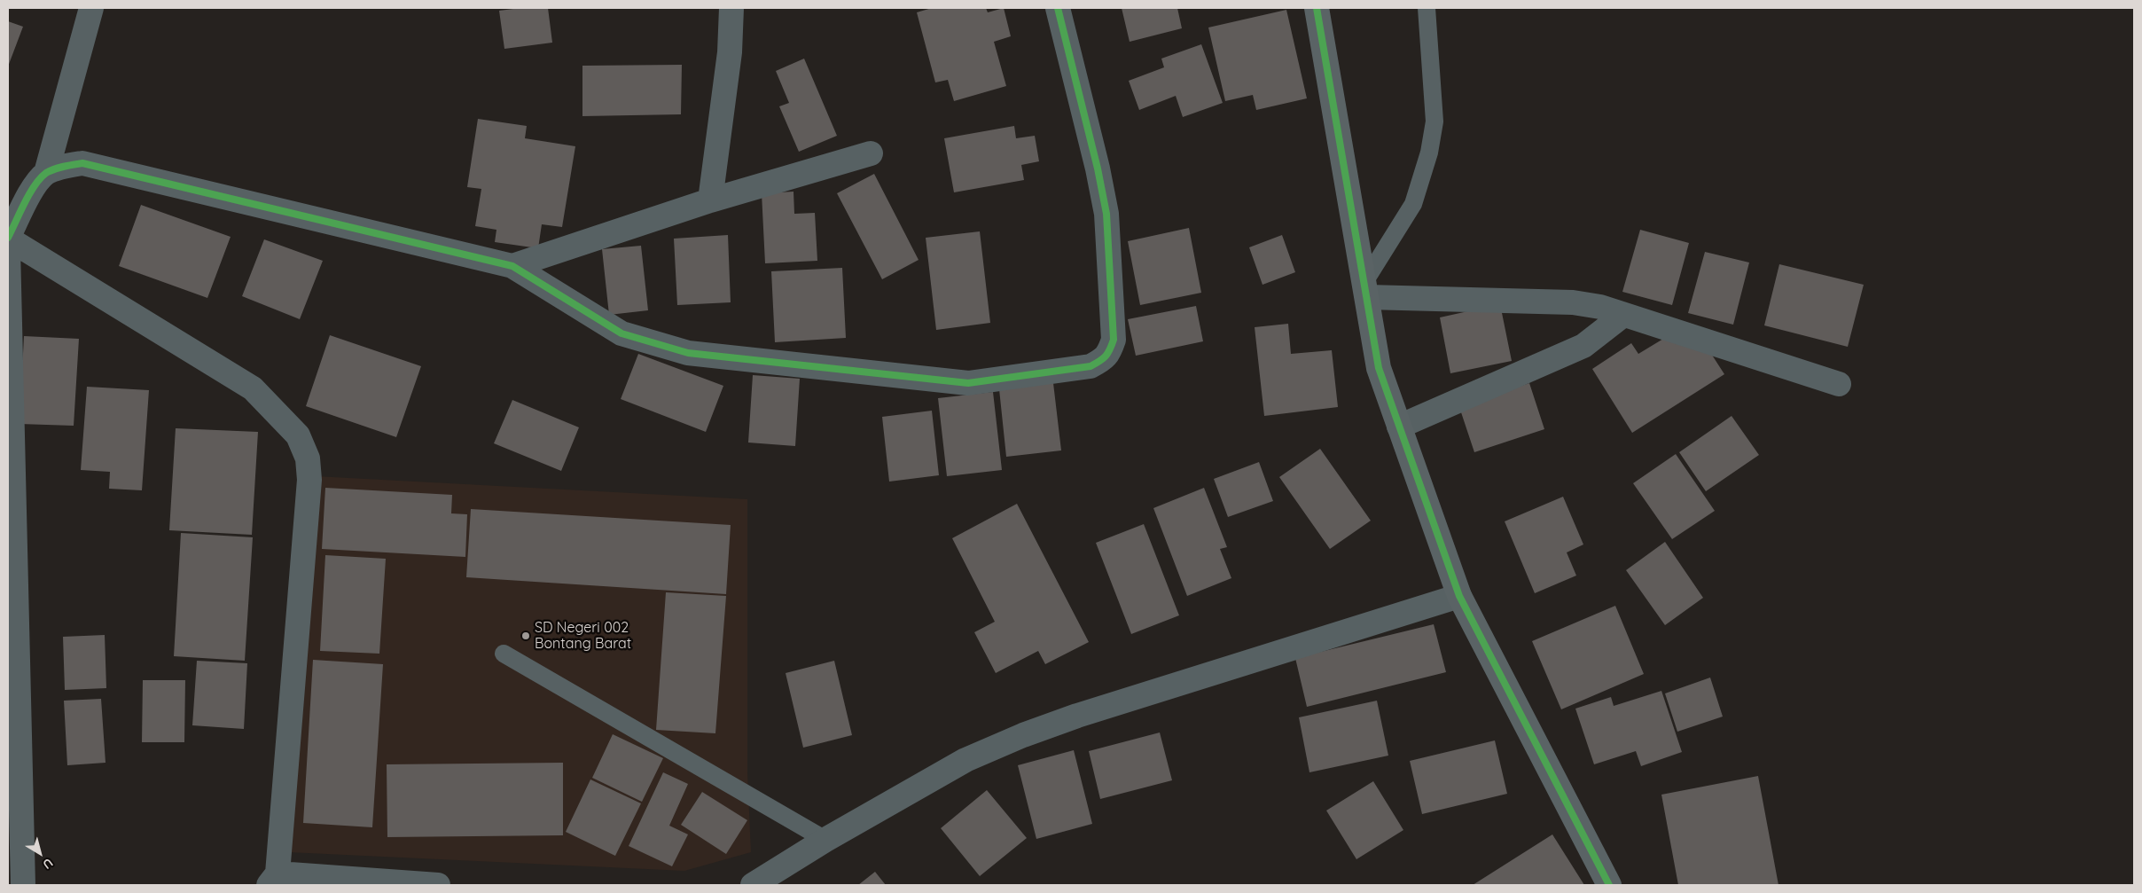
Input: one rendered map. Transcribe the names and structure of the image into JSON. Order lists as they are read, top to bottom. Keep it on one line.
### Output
{"places":["SD Negeri 002 Bontang Barat"],"north":"bottom right"}
